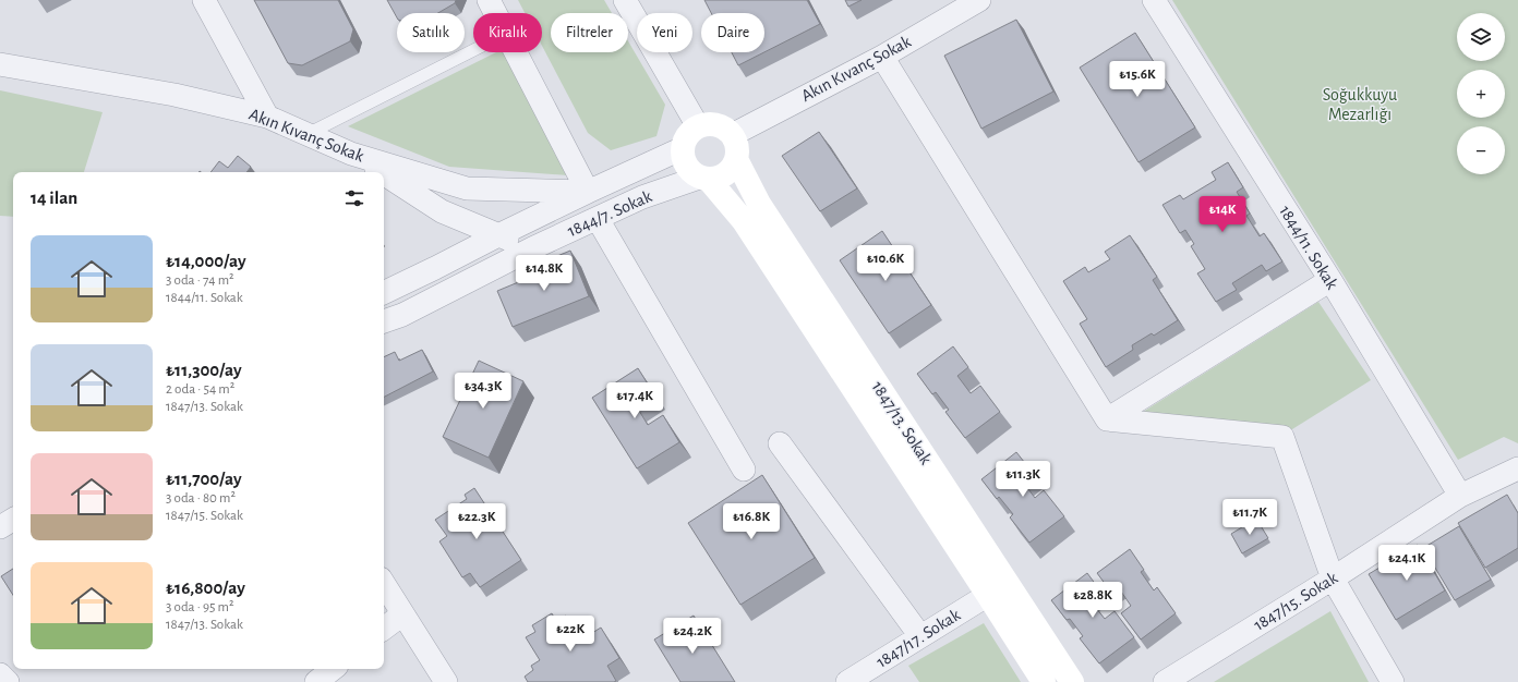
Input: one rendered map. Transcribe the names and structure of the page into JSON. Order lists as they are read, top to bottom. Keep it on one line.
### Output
{"streets":{"main road":["1847/13. Sokak"],"street":["Akın Kıvanç Sokak","1844/7. Sokak","1844/11. Sokak","1847/15. Sokak","1847/17. Sokak"]},"crossings":[["Akın Kıvanç Sokak","1844/7. Sokak"],["Akın Kıvanç Sokak","1847/13. Sokak"],["1844/7. Sokak","1847/13. Sokak"],["1844/11. Sokak","1847/15. Sokak"],["1847/13. Sokak","1847/17. Sokak"]],"parks":["Soğukkuyu Mezarlığı"],"page":{"map_buttons":["+","−"],"chip":["Satılık","Kiralık","Filtreler","Yeni","Daire"],"price":["₺15.6K","₺14K","₺10.6K","₺14.8K","₺34.3K","₺17.4K","₺11.3K","₺11.7K","₺22.3K","₺16.8K","₺24.1K","₺28.8K","₺22K","₺24.2K"],"heading":"14 ilan","list":[{"name":"₺14,000/ay","note":"3 oda · 74 m² · 1844/11. Sokak"},{"name":"₺11,300/ay","note":"2 oda · 54 m² · 1847/13. Sokak"},{"name":"₺11,700/ay","note":"3 oda · 80 m² · 1847/15. Sokak"},{"name":"₺16,800/ay","note":"3 oda · 95 m² · 1847/13. Sokak"}]}}
